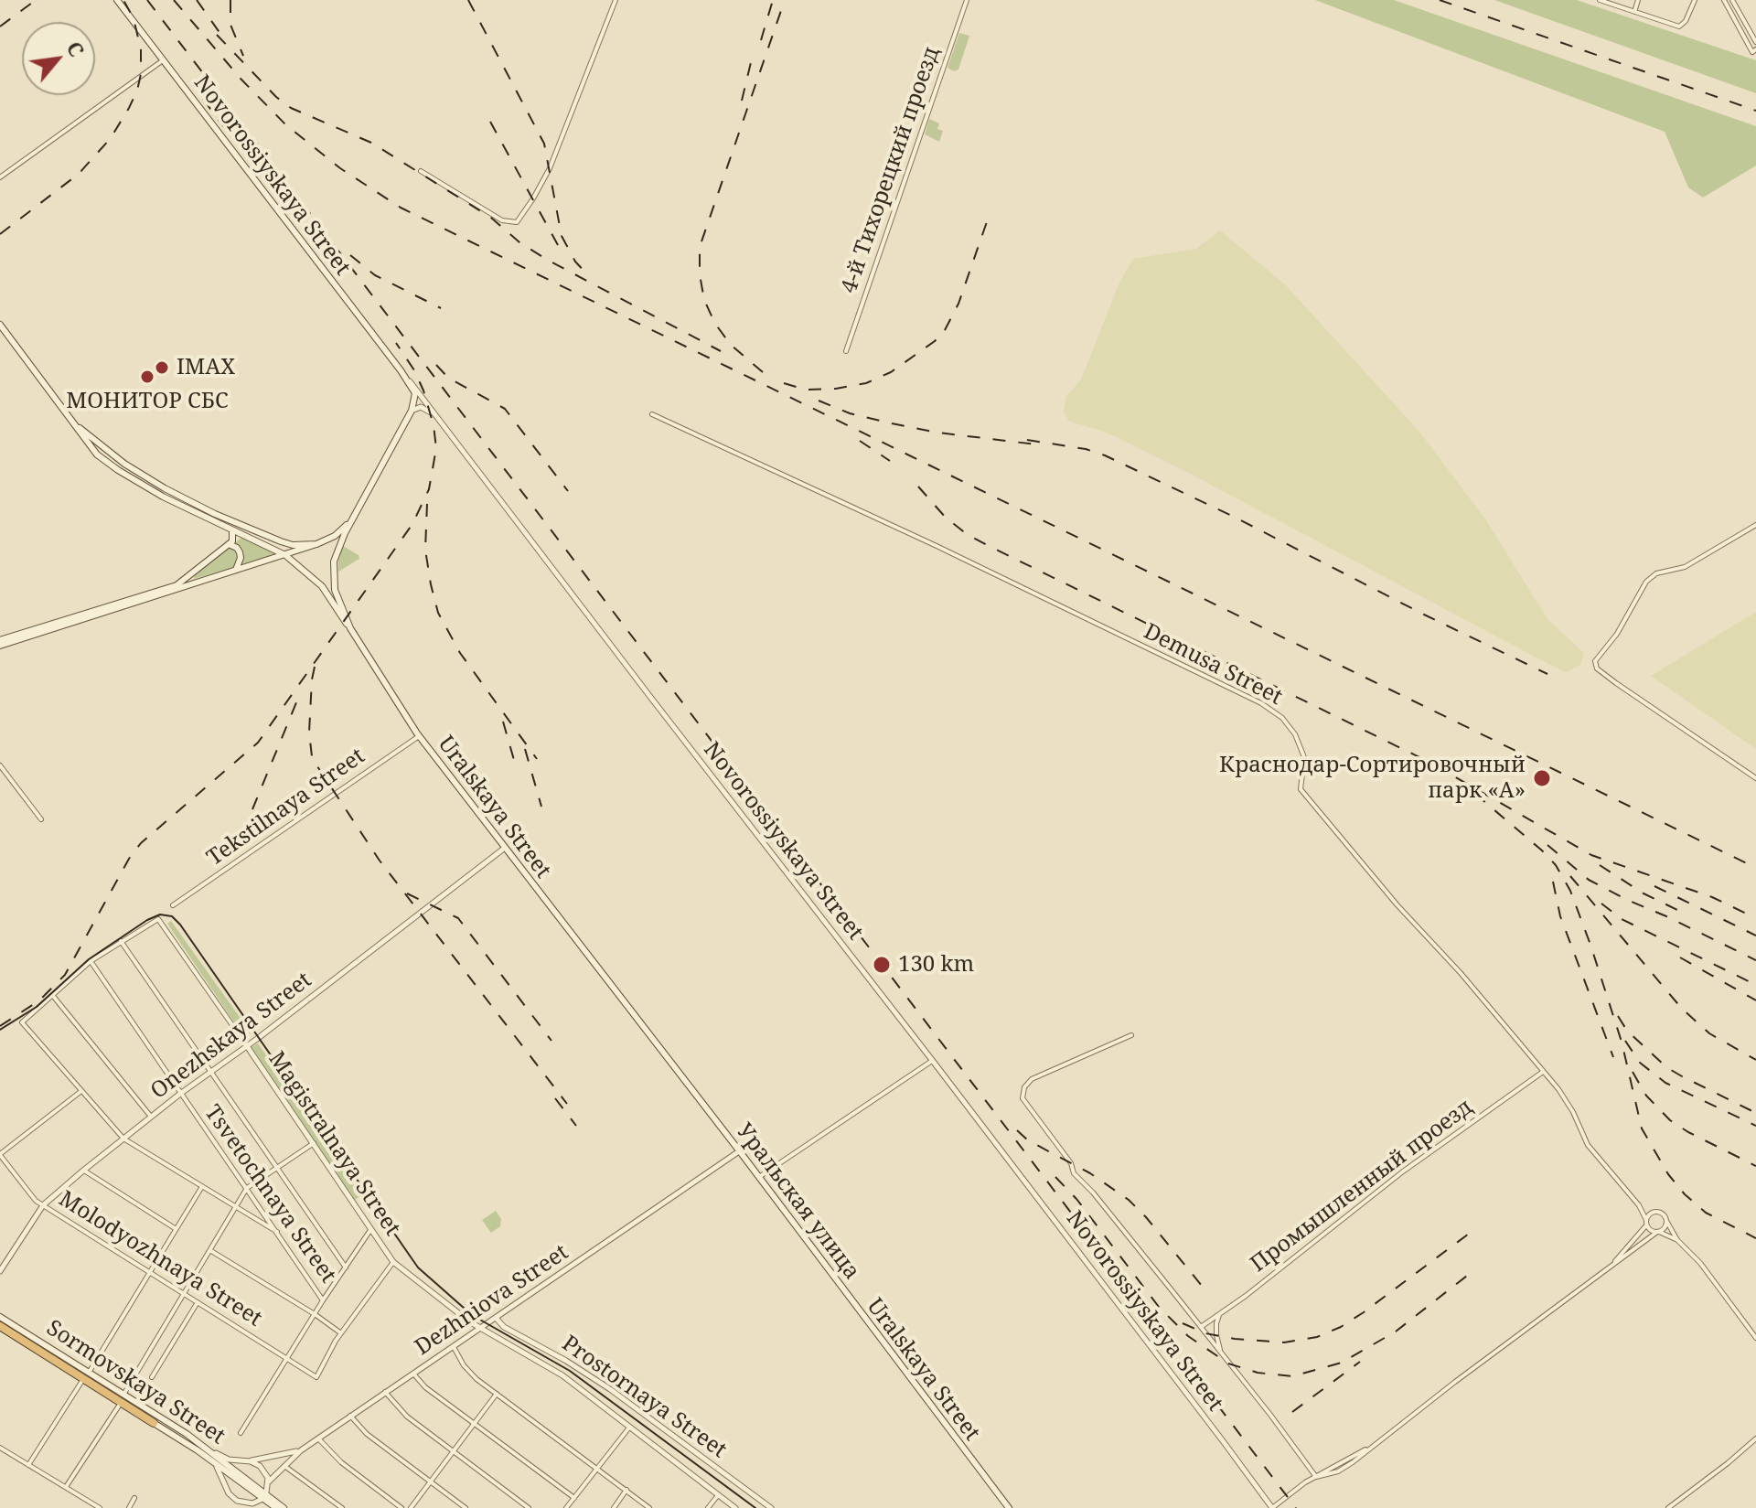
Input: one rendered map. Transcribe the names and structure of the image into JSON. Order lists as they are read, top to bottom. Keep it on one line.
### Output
{"streets":{"highway":["Sormovskaya Street"],"main road":["Novorossiyskaya Street","Uralskaya Street"],"street":["4-й Тихорецкий проезд","Demusa Street","Tekstilnaya Street","Onezhskaya Street","Magistralnaya Street","Промышленный проезд","Tsvetochnaya Street","Molodyozhnaya Street","Dezhniova Street","Prostornaya Street"]},"crossings":[["Demusa Street","Промышленный проезд"],["Tekstilnaya Street","Uralskaya Street"],["Uralskaya Street","Onezhskaya Street"],["Uralskaya Street","Dezhniova Street"],["Onezhskaya Street","Magistralnaya Street"],["Onezhskaya Street","Tsvetochnaya Street"],["Onezhskaya Street","Molodyozhnaya Street"],["Magistralnaya Street","Dezhniova Street"],["Magistralnaya Street","Prostornaya Street"],["Dezhniova Street","Prostornaya Street"]],"places":["IMAX","МОНИТОР СБС","Краснодар-Сортировочный парк «А»","130 km"],"north":"top right"}
